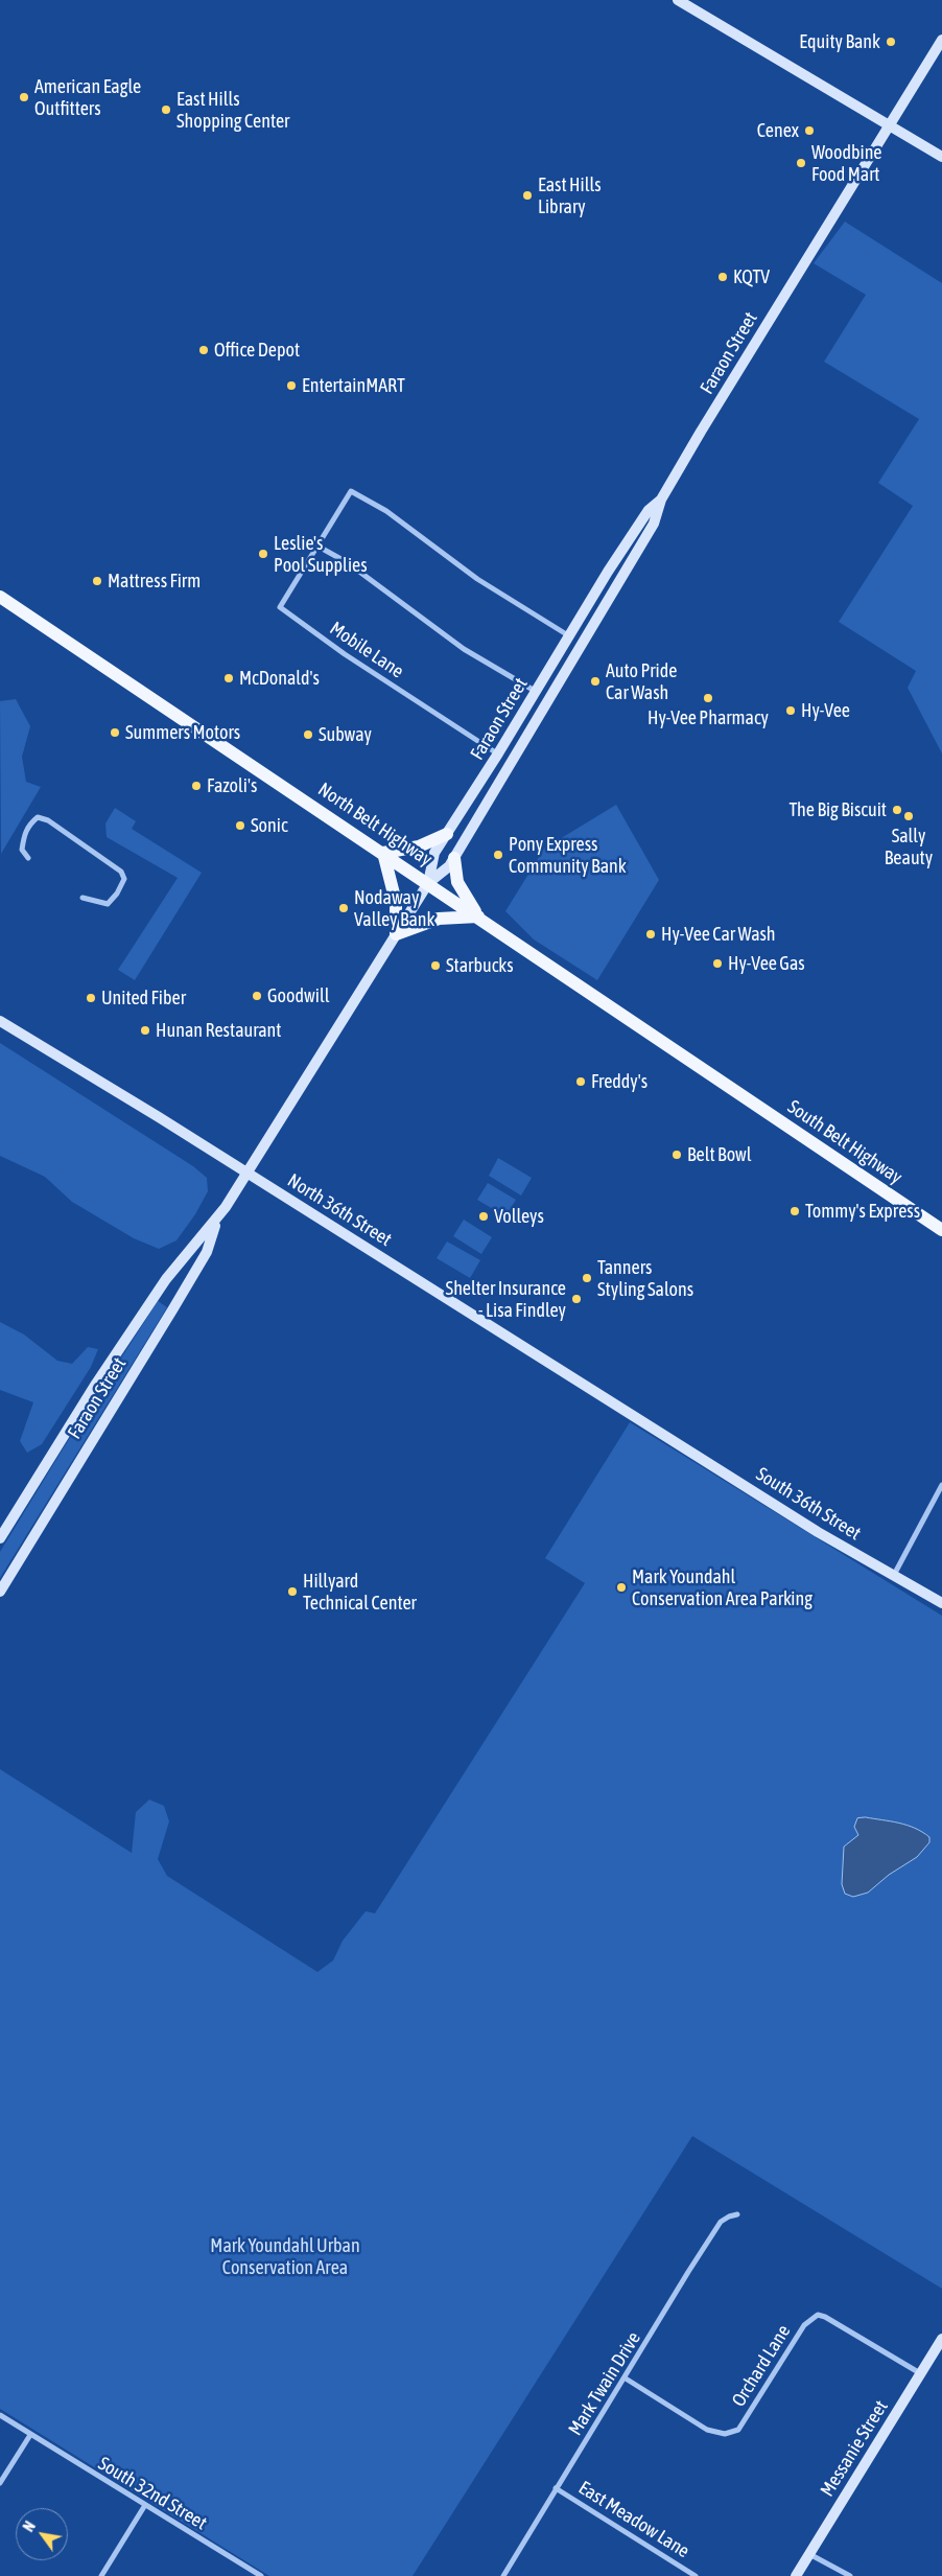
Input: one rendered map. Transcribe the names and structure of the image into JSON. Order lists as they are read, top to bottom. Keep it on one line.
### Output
{"streets":{"main road":["Faraon Street","North Belt Highway","South Belt Highway","North 36th Street","South 36th Street","Messanie Street"],"street":["Mobile Lane","Orchard Lane","Mark Twain Drive","South 32nd Street","East Meadow Lane"]},"crossings":[["Faraon Street","Mobile Lane"],["Faraon Street","North Belt Highway"],["Faraon Street","North 36th Street"],["North Belt Highway","South Belt Highway"],["North 36th Street","South 36th Street"],["Orchard Lane","Mark Twain Drive"],["Orchard Lane","Messanie Street"],["Mark Twain Drive","East Meadow Lane"]],"parks":["Mark Youndahl Urban Conservation Area"],"places":["Equity Bank","American Eagle Outfitters","East Hills Shopping Center","Cenex","Woodbine Food Mart","East Hills Library","KQTV","Office Depot","EntertainMART","Leslie's Pool Supplies","Mattress Firm","McDonald's","Auto Pride Car Wash","Hy-Vee Pharmacy","Hy-Vee","Summers Motors","Subway","Fazoli's","The Big Biscuit","Sally Beauty","Sonic","Pony Express Community Bank","Nodaway Valley Bank","Hy-Vee Car Wash","Hy-Vee Gas","Starbucks","Goodwill","United Fiber","Hunan Restaurant","Freddy's","Belt Bowl","Tommy's Express","Volleys","Tanners Styling Salons","Shelter Insurance - Lisa Findley","Mark Youndahl Conservation Area Parking","Hillyard Technical Center"],"north":"top left"}
